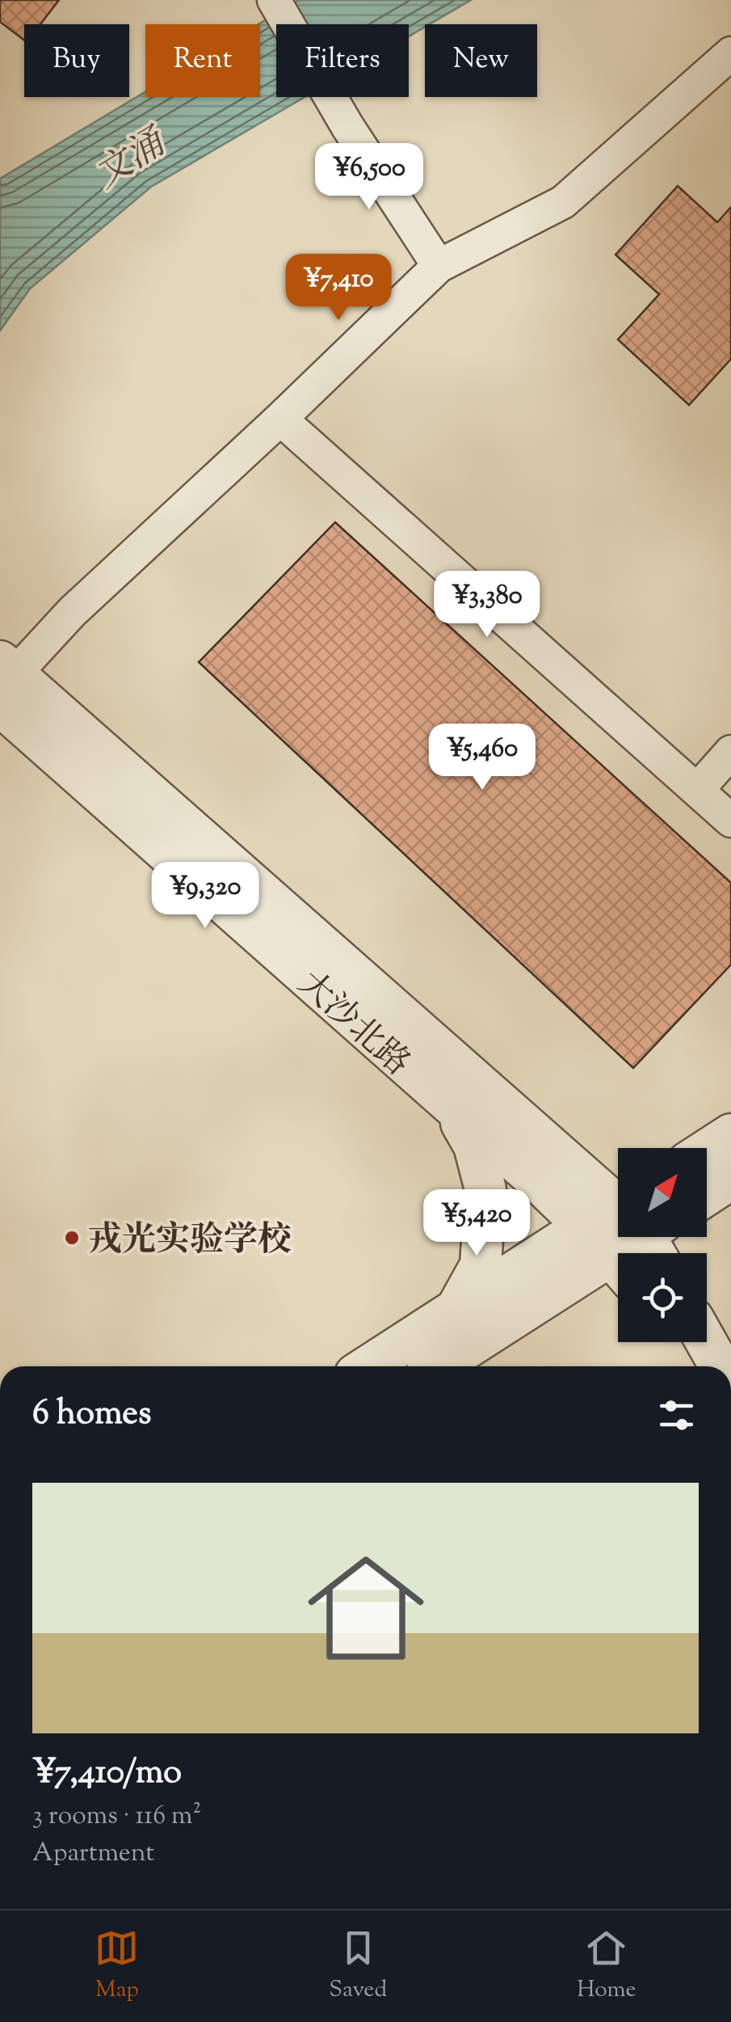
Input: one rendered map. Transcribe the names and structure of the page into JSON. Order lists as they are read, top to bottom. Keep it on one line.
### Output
{"streets":{"street":["大沙北路"]},"water":["文涌"],"places":["戎光实验学校"],"north":"top right","page":{"chip":["Buy","Rent","Filters","New"],"price":["¥6,500","¥7,410","¥3,380","¥5,460","¥9,320","¥5,420"],"heading":"6 homes","list":[{"name":"¥7,410/mo","note":"3 rooms · 116 m² · Apartment"}],"tabs":["Map","Saved","Home"]}}
